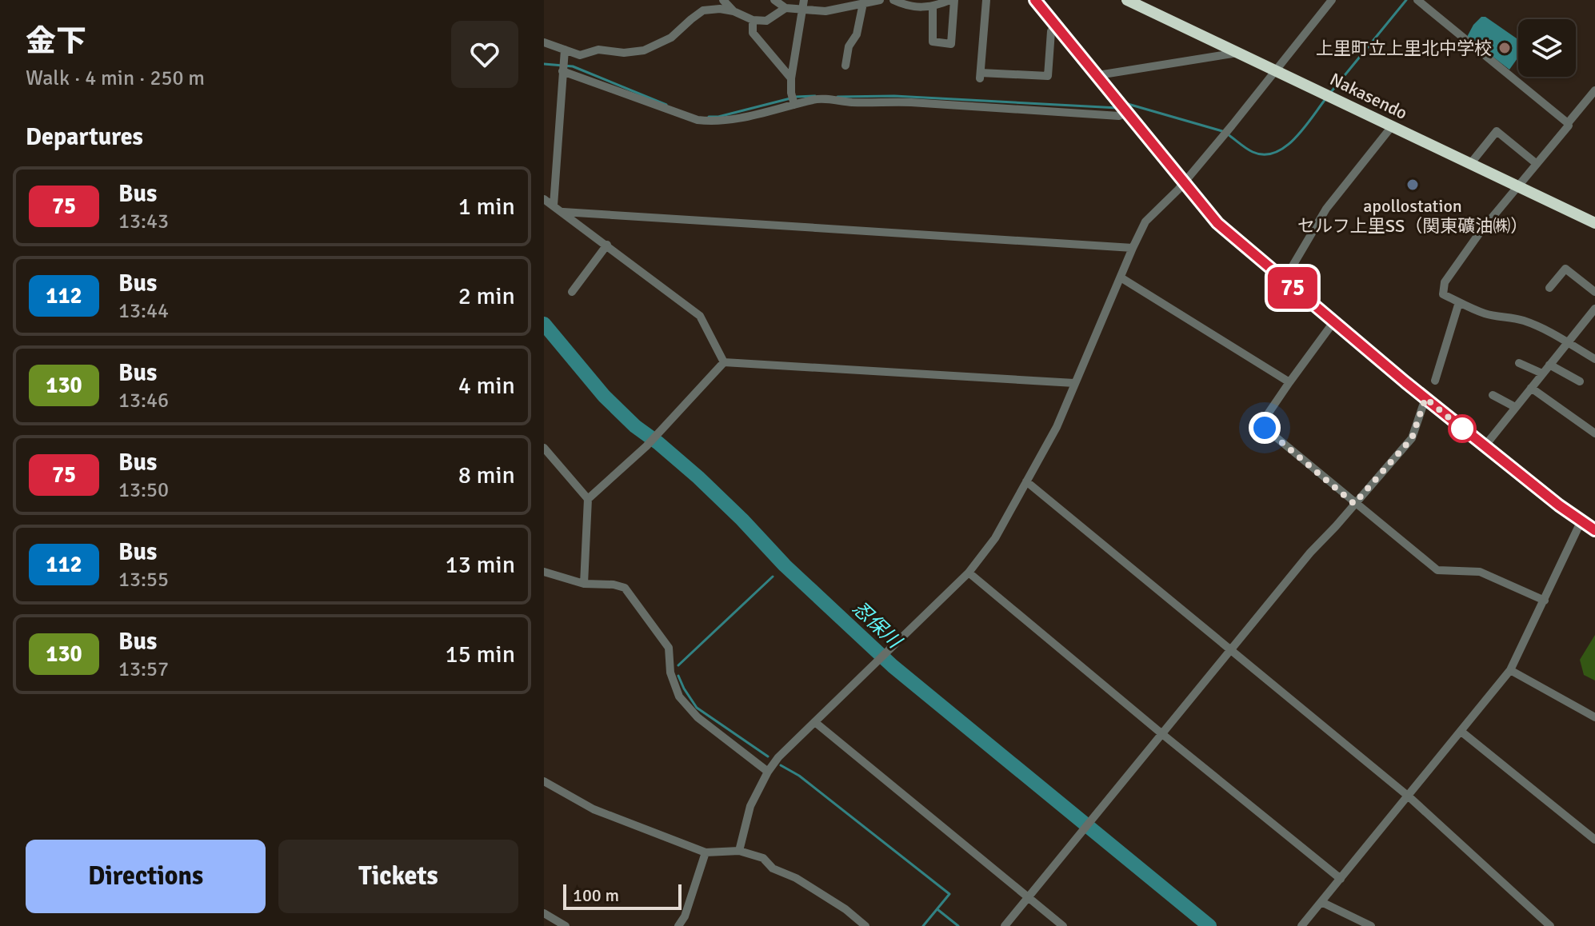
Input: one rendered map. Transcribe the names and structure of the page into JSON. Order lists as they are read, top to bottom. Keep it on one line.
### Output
{"streets":{"highway":["Nakasendo"]},"water":["忍保川"],"places":["上里町立上里北中学校","apollostation セルフ上里SS（関東礦油㈱）"],"lines":["bus line 75"],"scale_bar":"100 m","page":{"heading":[["金下","Walk · 4 min · 250 m"],"Departures"],"on_map":"75","list":[{"mark":"75","name":"Bus","note":"13:43","value":"1 min"},{"mark":"112","name":"Bus","note":"13:44","value":"2 min"},{"mark":"130","name":"Bus","note":"13:46","value":"4 min"},{"mark":"75","name":"Bus","note":"13:50","value":"8 min"},{"mark":"112","name":"Bus","note":"13:55","value":"13 min"},{"mark":"130","name":"Bus","note":"13:57","value":"15 min"}],"buttons":["Directions","Tickets"],"scale":"100 m"}}
